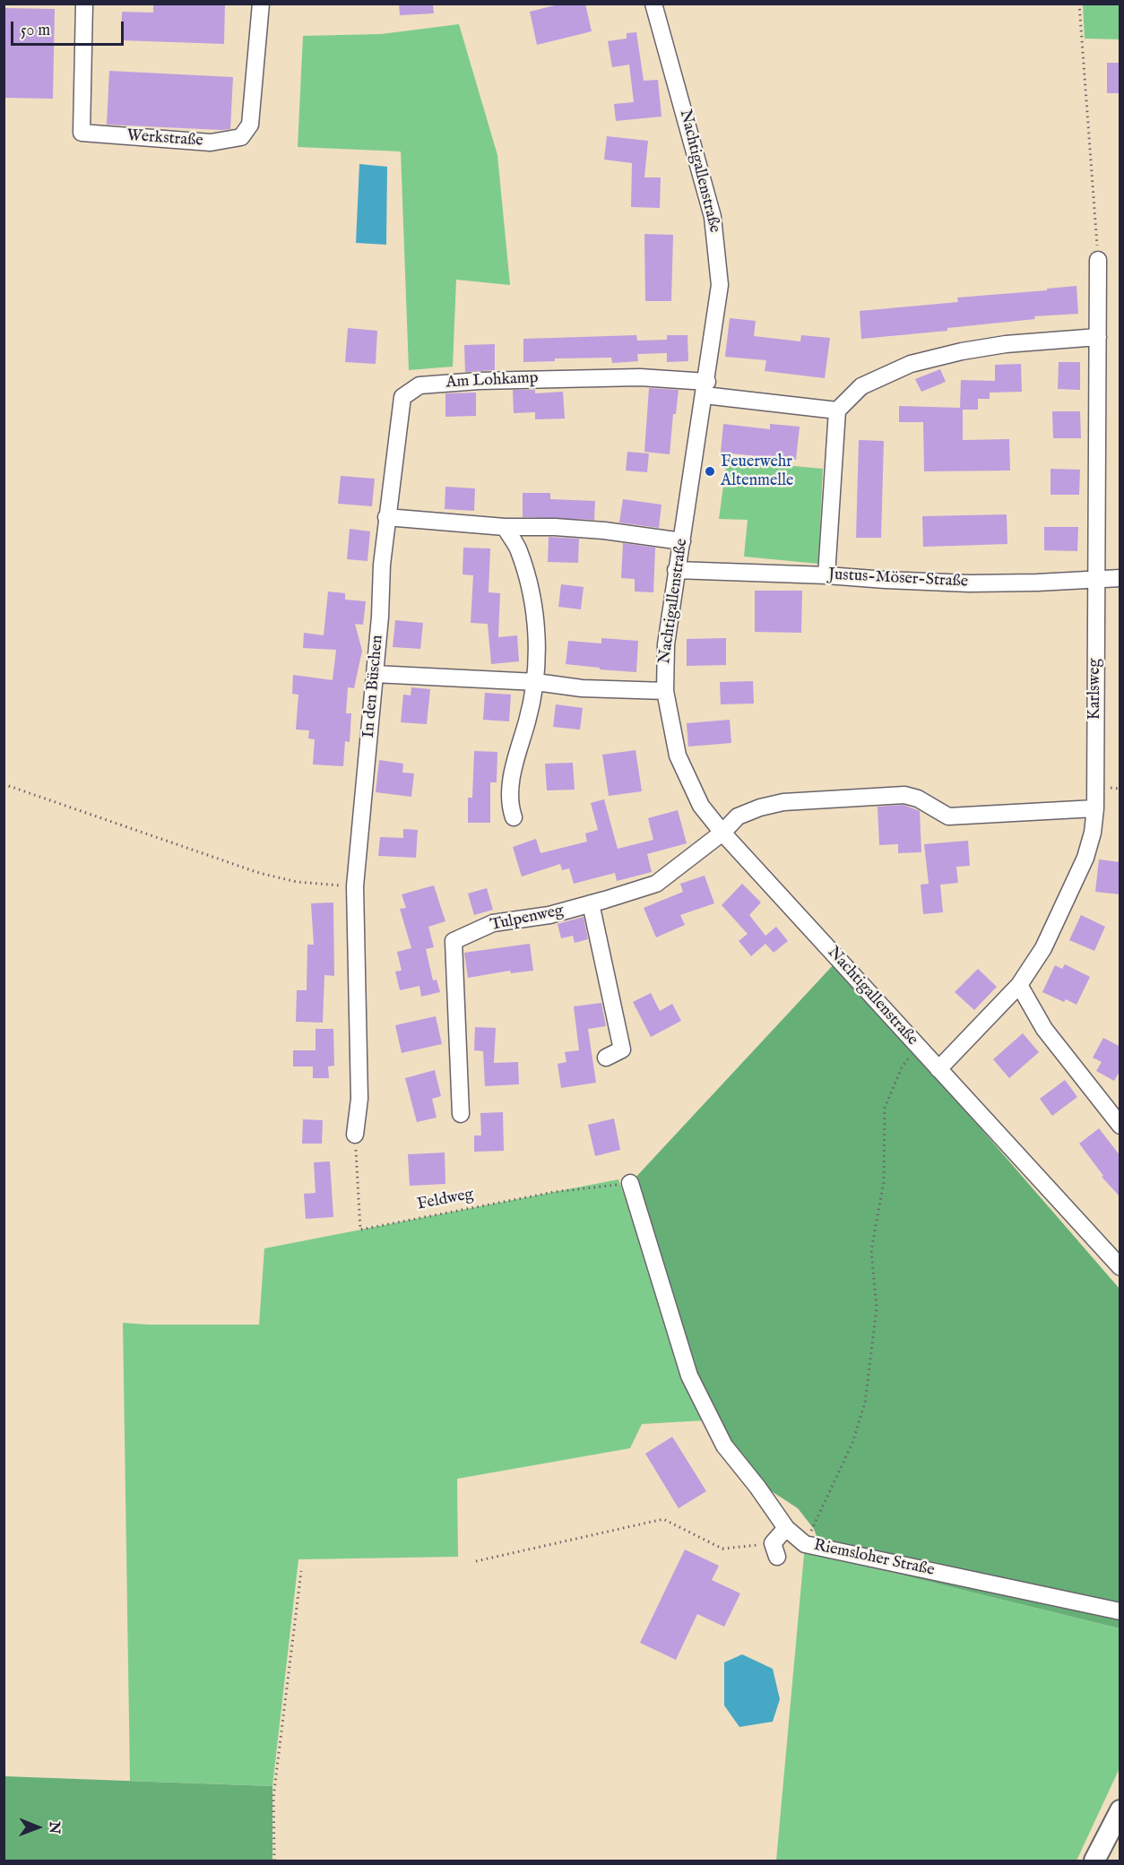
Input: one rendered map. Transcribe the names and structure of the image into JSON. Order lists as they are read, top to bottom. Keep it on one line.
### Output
{"streets":{"street":["Werkstraße","Nachtigallenstraße","Am Lohkamp","Justus-Möser-Straße","In den Büschen","Karlsweg","Tulpenweg","Riemsloher Straße"],"path":["Feldweg"]},"crossings":[["Nachtigallenstraße","Am Lohkamp"],["Nachtigallenstraße","Justus-Möser-Straße"],["Nachtigallenstraße","Karlsweg"],["Nachtigallenstraße","Tulpenweg"],["Am Lohkamp","In den Büschen"],["Justus-Möser-Straße","Karlsweg"],["In den Büschen","Feldweg"],["Karlsweg","Tulpenweg"],["Feldweg","Riemsloher Straße"]],"places":["Feuerwehr Altenmelle"],"scale_bar":"50 m","north":"right"}
